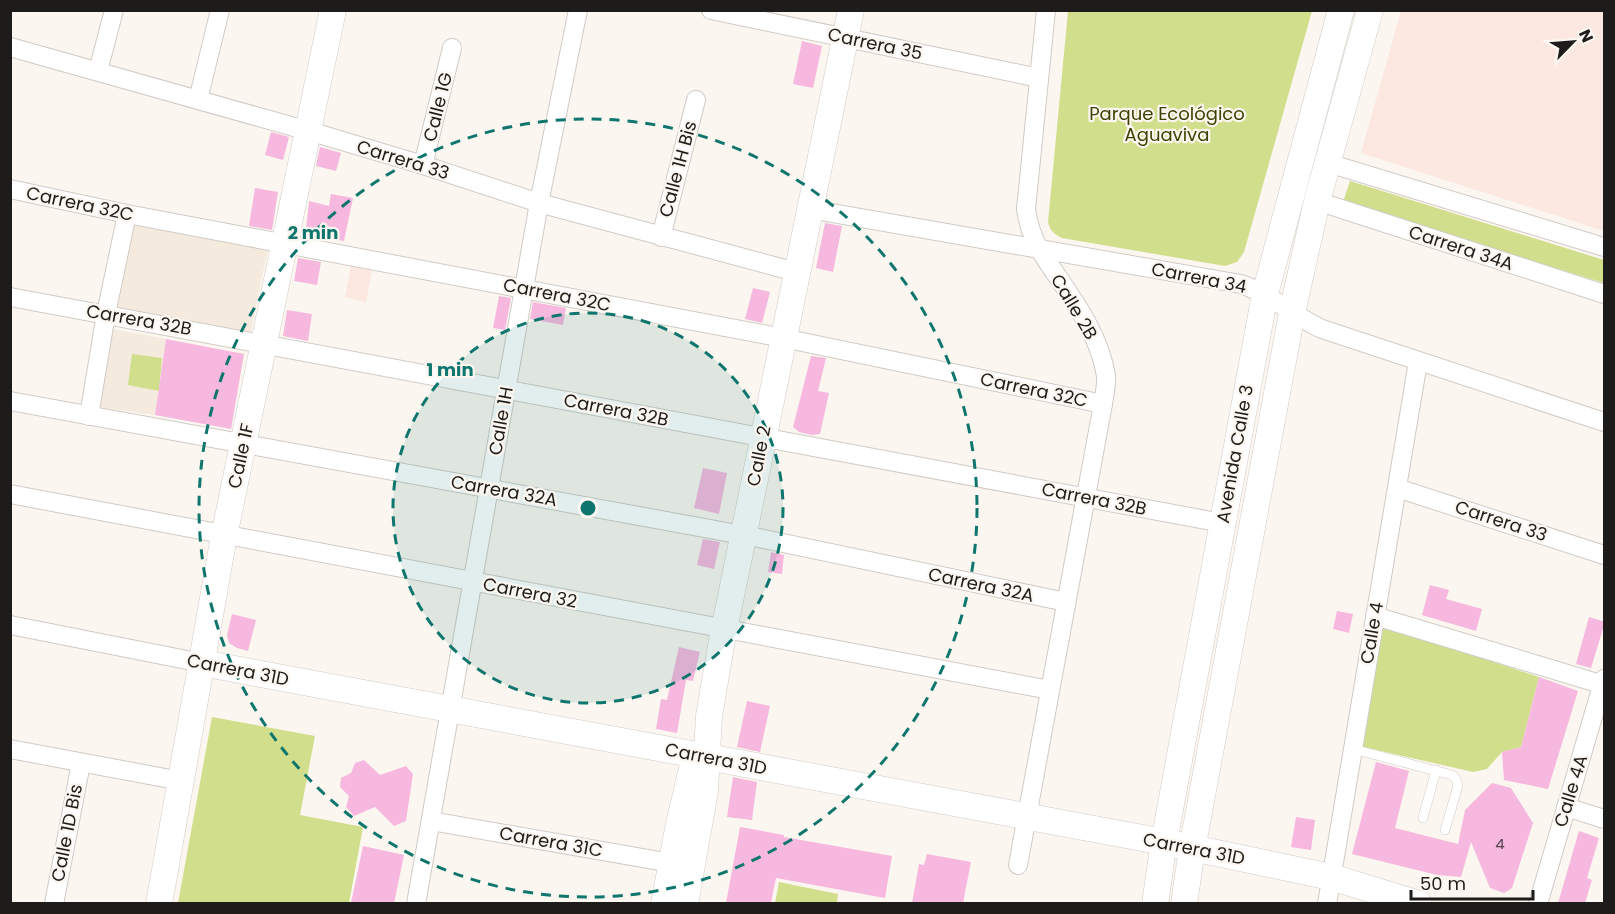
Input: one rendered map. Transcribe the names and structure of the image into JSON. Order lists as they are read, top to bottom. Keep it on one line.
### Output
{"streets":{"street":["Carrera 35","Calle 1G","Carrera 33","Calle 1H Bis","Carrera 32C","Carrera 34A","Carrera 34","Calle 2B","Carrera 32B","Calle 1H","Avenida Calle 3","Calle 1F","Calle 2","Carrera 32A","Carrera 32","Calle 4","Carrera 31D","Calle 4A","Calle 1D Bis","Carrera 31C"]},"crossings":[["Carrera 35","Calle 2B"],["Carrera 35","Calle 2"],["Calle 1G","Carrera 33"],["Carrera 33","Calle 1H Bis"],["Carrera 33","Calle 1H"],["Carrera 33","Calle 1F"],["Carrera 33","Calle 2"],["Carrera 33","Calle 4"],["Carrera 32C","Calle 2B"],["Carrera 32C","Calle 1H"],["Carrera 32C","Calle 1F"],["Carrera 32C","Calle 2"],["Carrera 34A","Avenida Calle 3"],["Carrera 34","Calle 2B"],["Carrera 34","Avenida Calle 3"],["Carrera 34","Calle 2"],["Carrera 34","Calle 4"],["Calle 2B","Carrera 32B"],["Calle 2B","Carrera 32A"],["Calle 2B","Carrera 32"],["Calle 2B","Carrera 31D"],["Carrera 32B","Calle 1H"],["Carrera 32B","Avenida Calle 3"],["Carrera 32B","Calle 1F"],["Carrera 32B","Calle 2"],["Calle 1H","Carrera 32A"],["Calle 1H","Carrera 32"],["Calle 1H","Carrera 31D"],["Calle 1H","Carrera 31C"],["Avenida Calle 3","Carrera 31D"],["Calle 1F","Carrera 32A"],["Calle 1F","Carrera 32"],["Calle 1F","Carrera 31D"],["Calle 2","Carrera 32A"],["Calle 2","Carrera 32"],["Calle 2","Carrera 31D"],["Calle 2","Carrera 31C"],["Calle 4","Carrera 31D"]],"parks":["Parque Ecológico Aguaviva"],"house_numbers":["4"],"scale_bar":"50 m","north":"top right","rings":["2 min","1 min"]}
